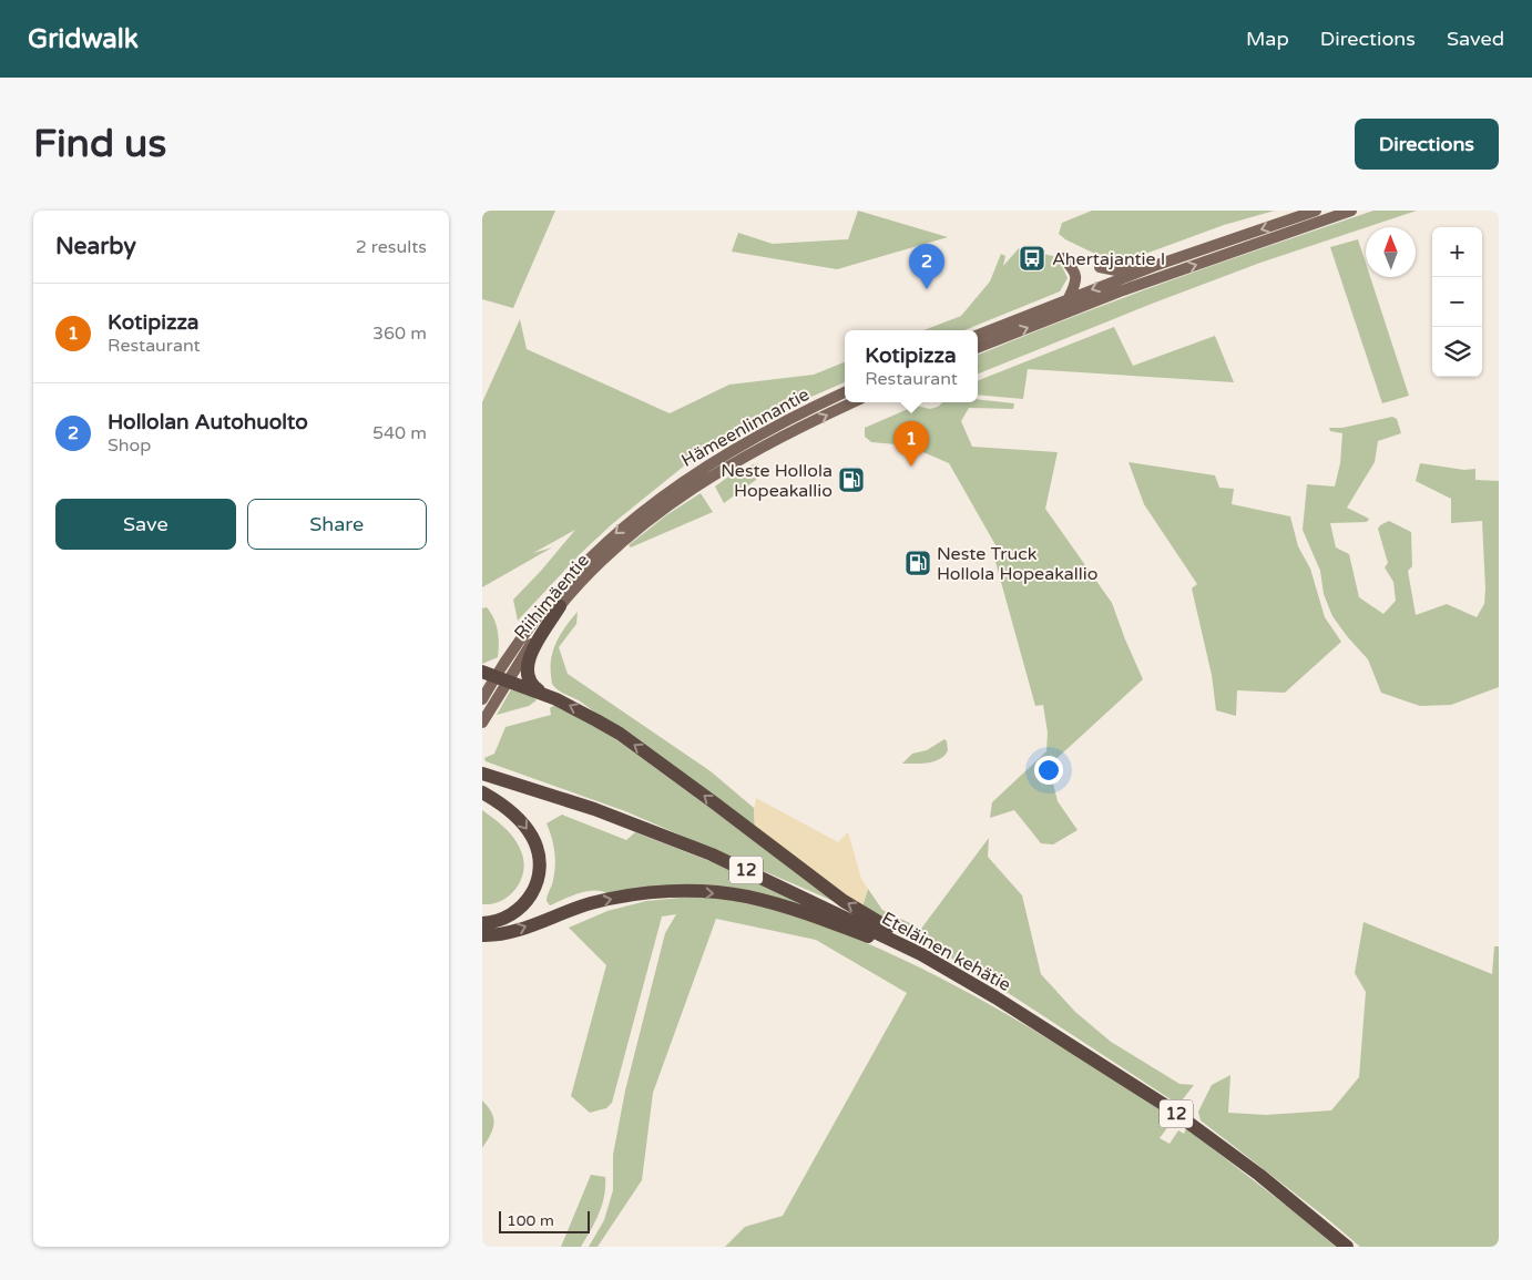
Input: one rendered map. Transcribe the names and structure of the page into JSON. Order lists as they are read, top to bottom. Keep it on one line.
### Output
{"streets":{"highway":["12","Eteläinen kehätie"],"main road":["Hämeenlinnantie","Riihimäentie"]},"crossings":[["Hämeenlinnantie","Riihimäentie"]],"places":{"bus stop":["Ahertajantie I"],"fuel station":["Neste Hollola Hopeakallio","Neste Truck Hollola Hopeakallio"]},"scale_bar":"100 m","north":"top","page":{"header":"Gridwalk","nav":["Map","Directions","Saved"],"buttons":["Directions",["Save","Share"]],"title":"Find us","heading":["Nearby","2 results"],"map_buttons":["+","−"],"pins":["2","1"],"list":[{"mark":"1","name":"Kotipizza","note":"Restaurant","value":"360 m"},{"mark":"2","name":"Hollolan Autohuolto","note":"Shop","value":"540 m"}],"popup":["Kotipizza","Restaurant"],"scale":"100 m"}}
